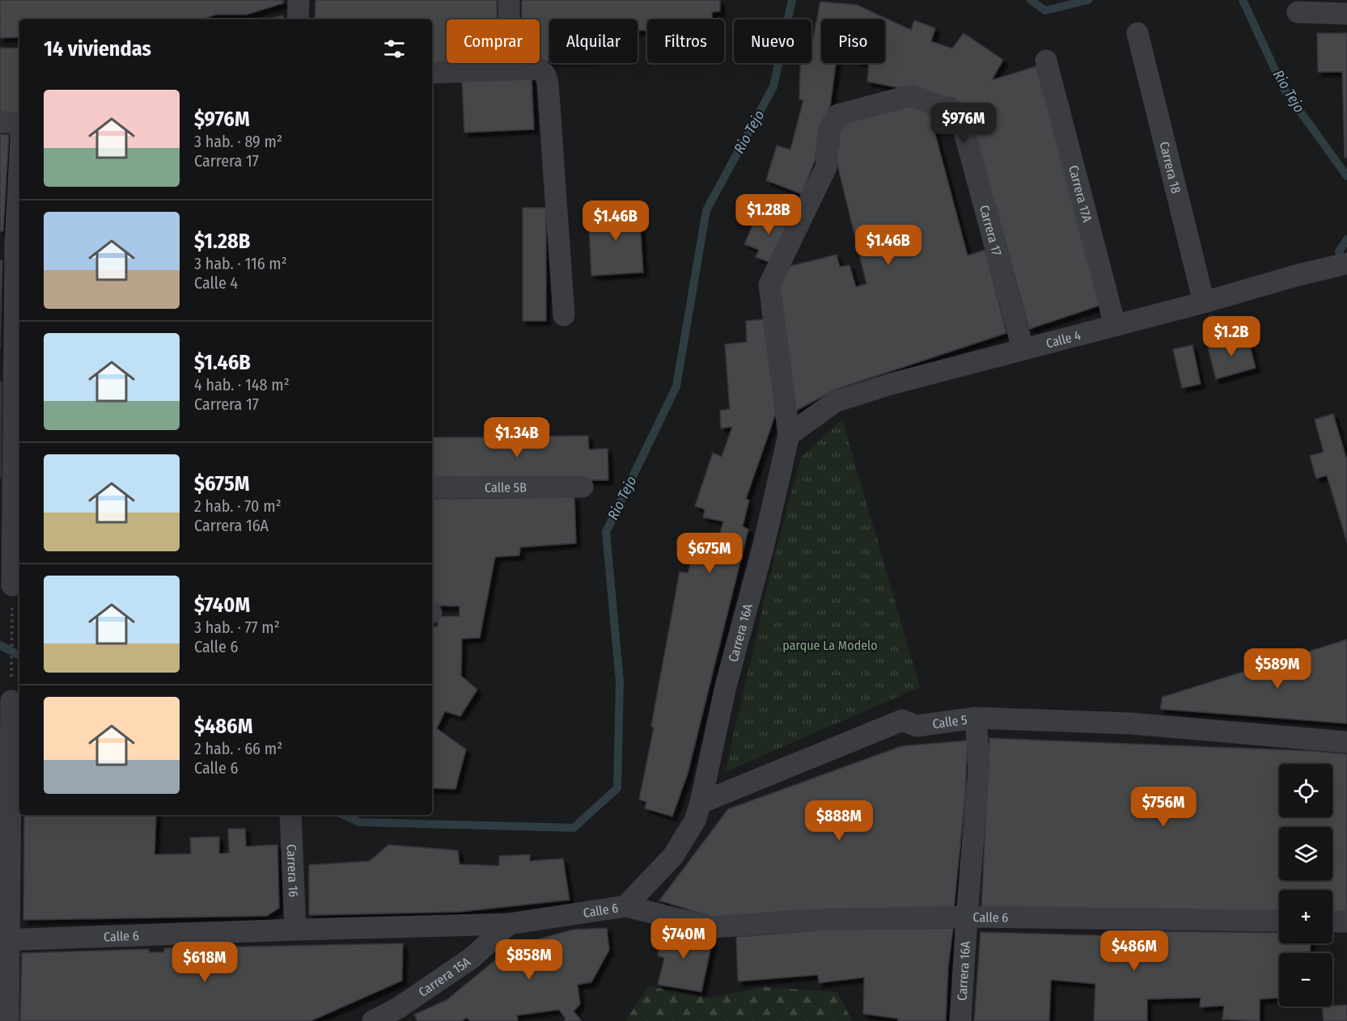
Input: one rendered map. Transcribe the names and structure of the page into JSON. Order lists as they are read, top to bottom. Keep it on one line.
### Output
{"streets":{"street":["Carrera 18","Carrera 17A","Carrera 17","Calle 4","Calle 5B","Carrera 16A","Calle 5","Carrera 16","Calle 6","Carrera 15A"]},"crossings":[["Carrera 18","Calle 4"],["Carrera 17A","Calle 4"],["Carrera 17","Calle 4"],["Carrera 17","Carrera 16A"],["Calle 4","Carrera 16A"],["Carrera 16A","Calle 5"],["Carrera 16A","Calle 6"],["Carrera 16","Calle 6"],["Calle 6","Carrera 15A"]],"water":["Rio Tejo"],"parks":["parque La Modelo"],"page":{"chip":["Comprar","Alquilar","Filtros","Nuevo","Piso"],"heading":"14 viviendas","list":[{"name":"$976M","note":"3 hab. · 89 m² · Carrera 17"},{"name":"$1.28B","note":"3 hab. · 116 m² · Calle 4"},{"name":"$1.46B","note":"4 hab. · 148 m² · Carrera 17"},{"name":"$675M","note":"2 hab. · 70 m² · Carrera 16A"},{"name":"$740M","note":"3 hab. · 77 m² · Calle 6"},{"name":"$486M","note":"2 hab. · 66 m² · Calle 6"}],"price":["$976M","$1.28B","$1.46B","$1.46B","$1.2B","$1.34B","$675M","$589M","$756M","$888M","$740M","$486M","$858M","$618M"],"map_buttons":["+","−"]}}
